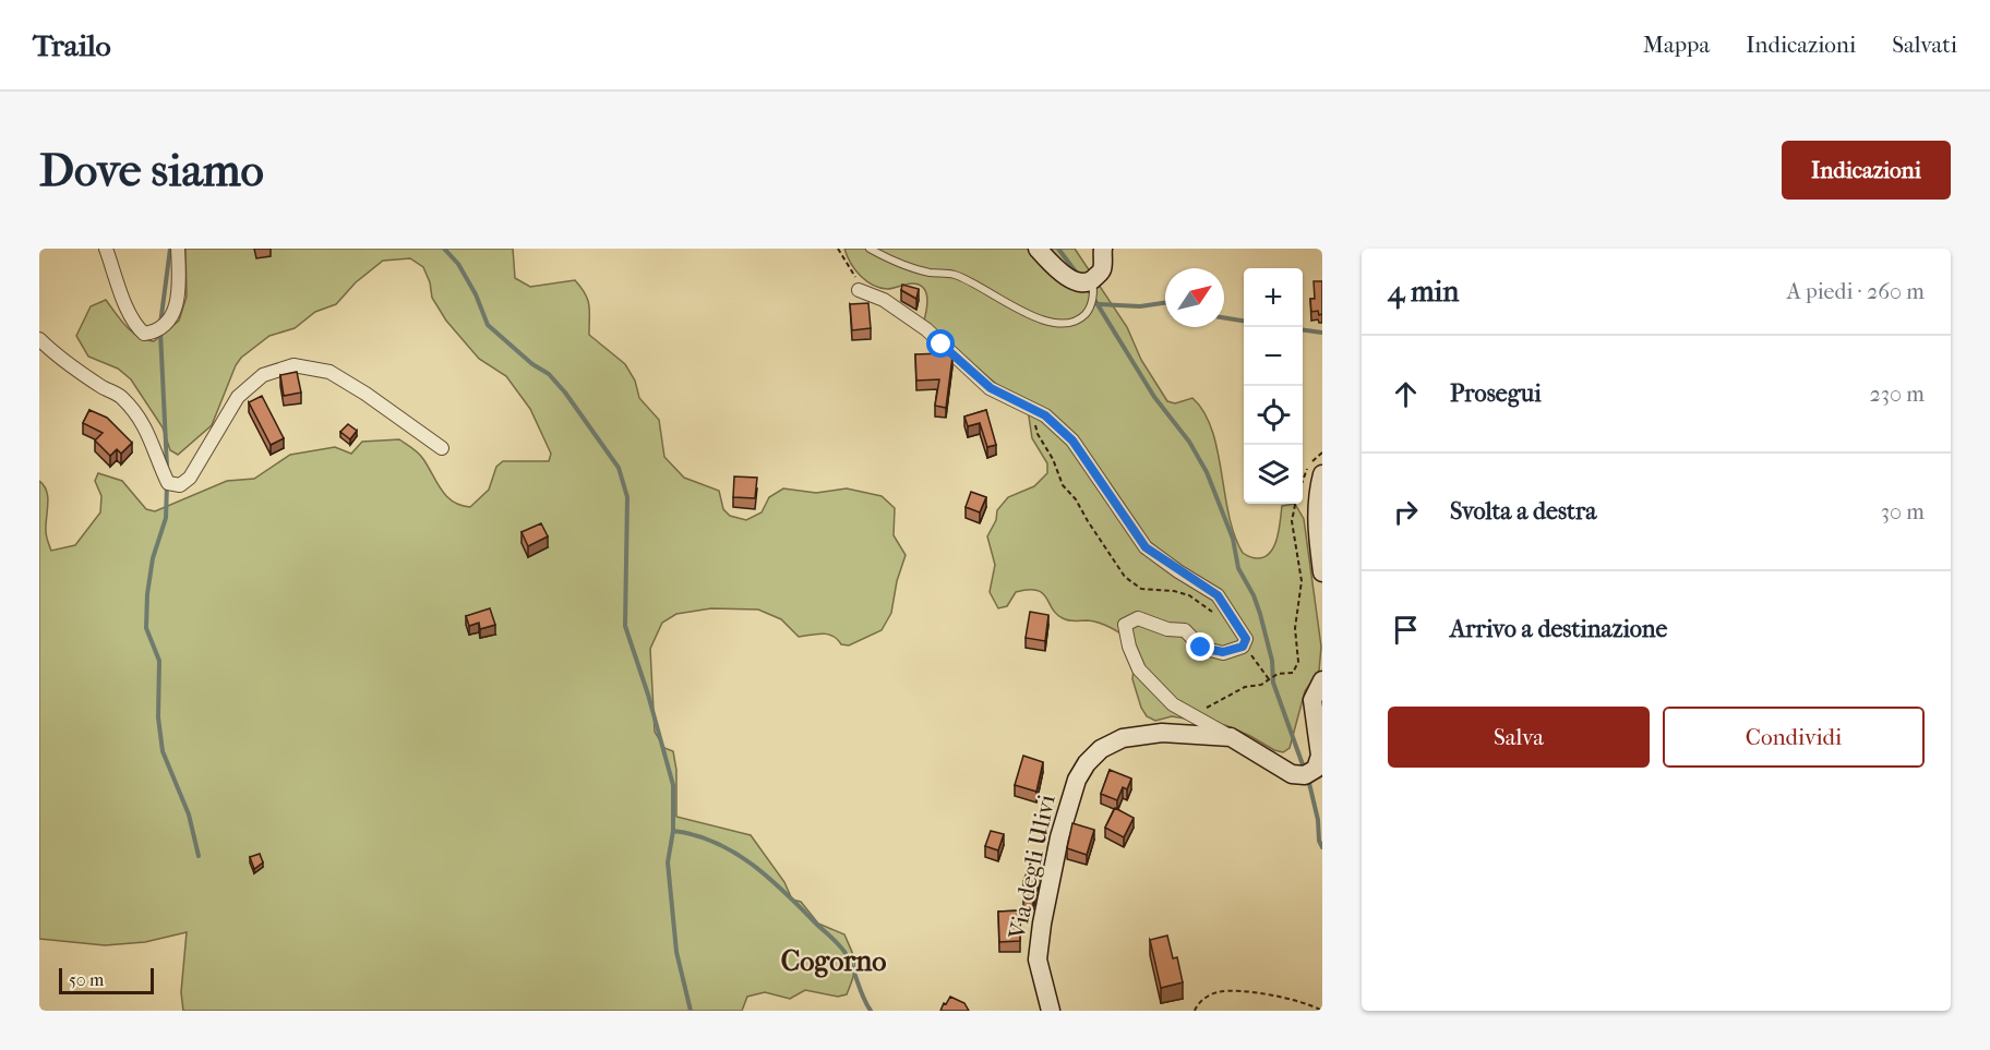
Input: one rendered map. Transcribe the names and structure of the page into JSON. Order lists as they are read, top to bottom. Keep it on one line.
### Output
{"streets":{"street":["Via degli Ulivi"]},"districts":["Cogorno"],"scale_bar":"50 m","north":"top right","page":{"header":"Trailo","nav":["Mappa","Indicazioni","Salvati"],"buttons":["Indicazioni",["Salva","Condividi"]],"title":"Dove siamo","heading":["4 min","A piedi · 260 m"],"map_buttons":["+","−"],"list":[["Prosegui","230 m"],["Svolta a destra","30 m"],"Arrivo a destinazione"],"scale":"50 m"}}
